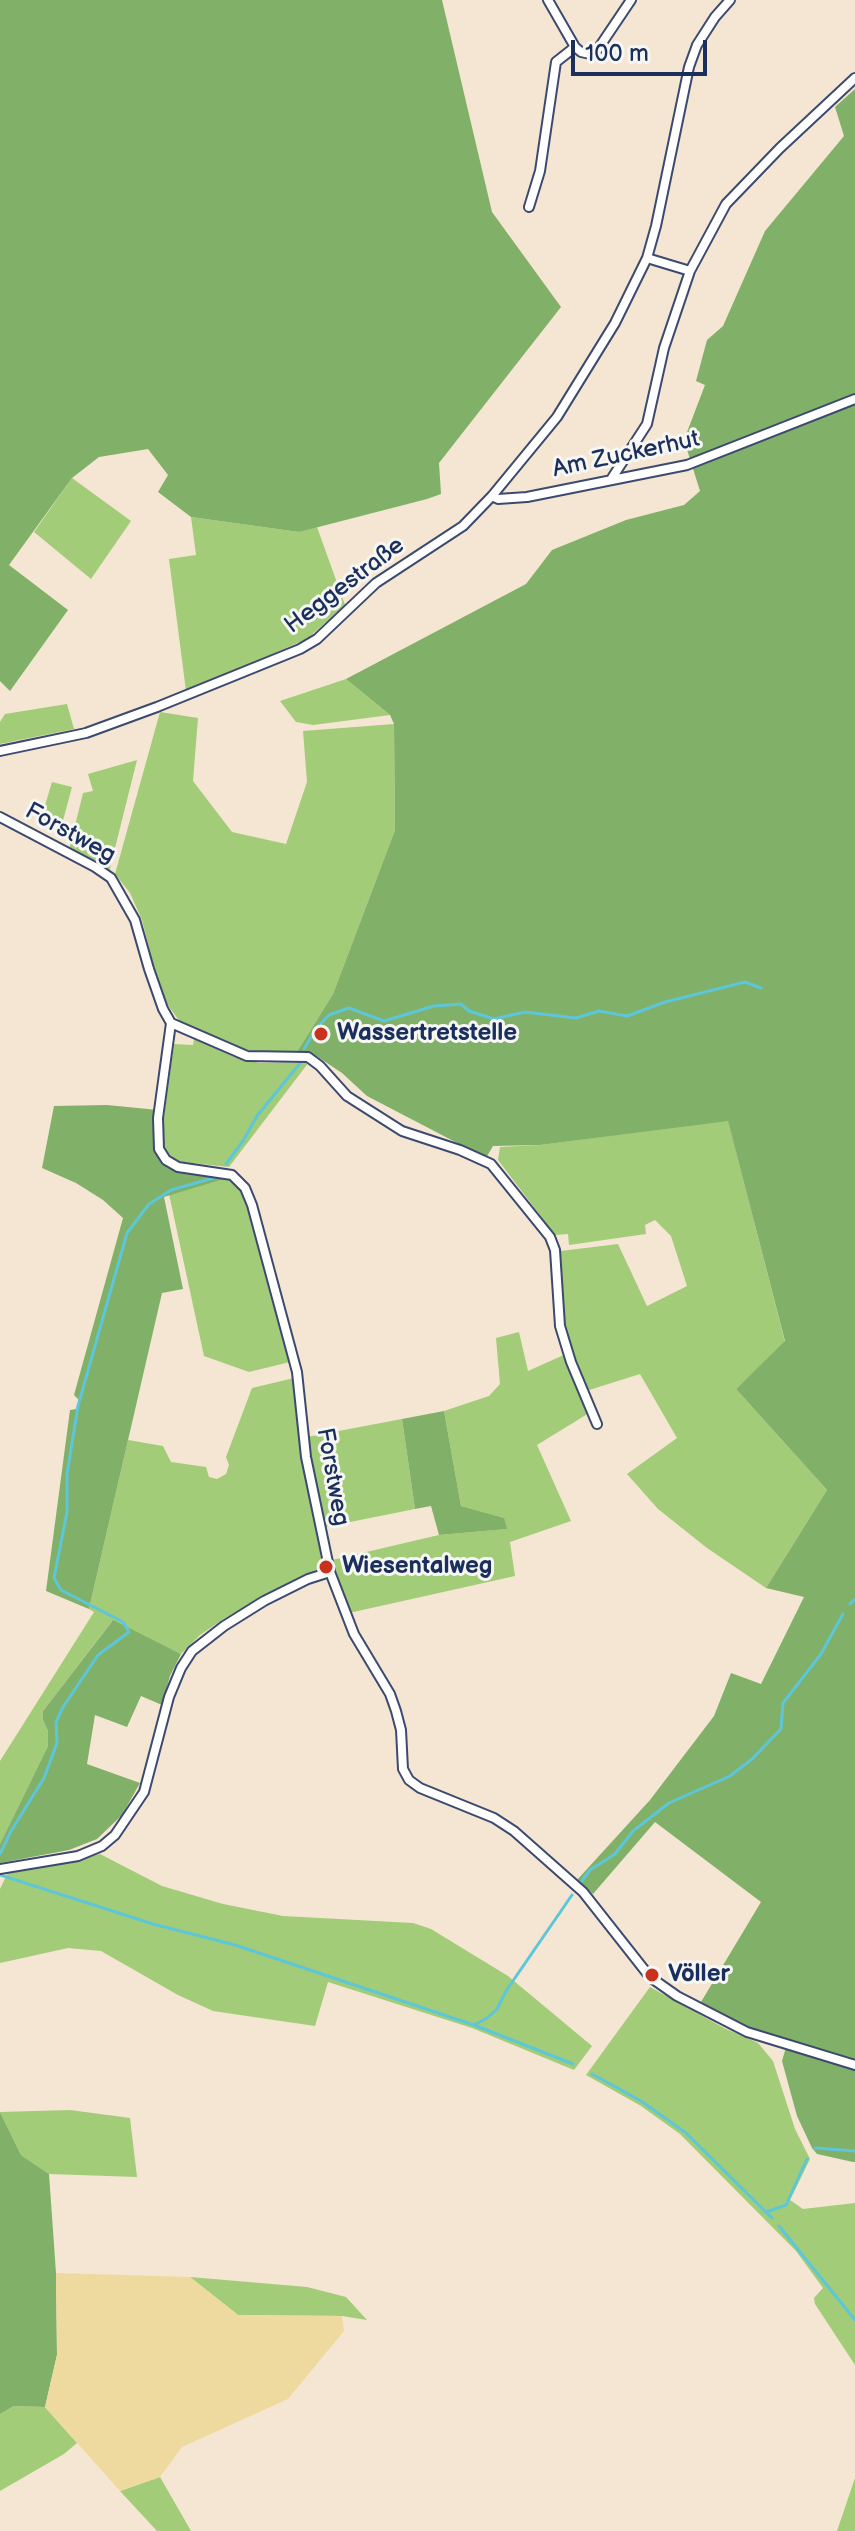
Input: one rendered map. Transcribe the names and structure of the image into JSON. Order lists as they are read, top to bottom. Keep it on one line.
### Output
{"streets":{"street":["Am Zuckerhut","Heggestraße","Forstweg"]},"crossings":[["Am Zuckerhut","Heggestraße"]],"places":["Wassertretstelle","Wiesentalweg","Völler"],"scale_bar":"100 m"}
